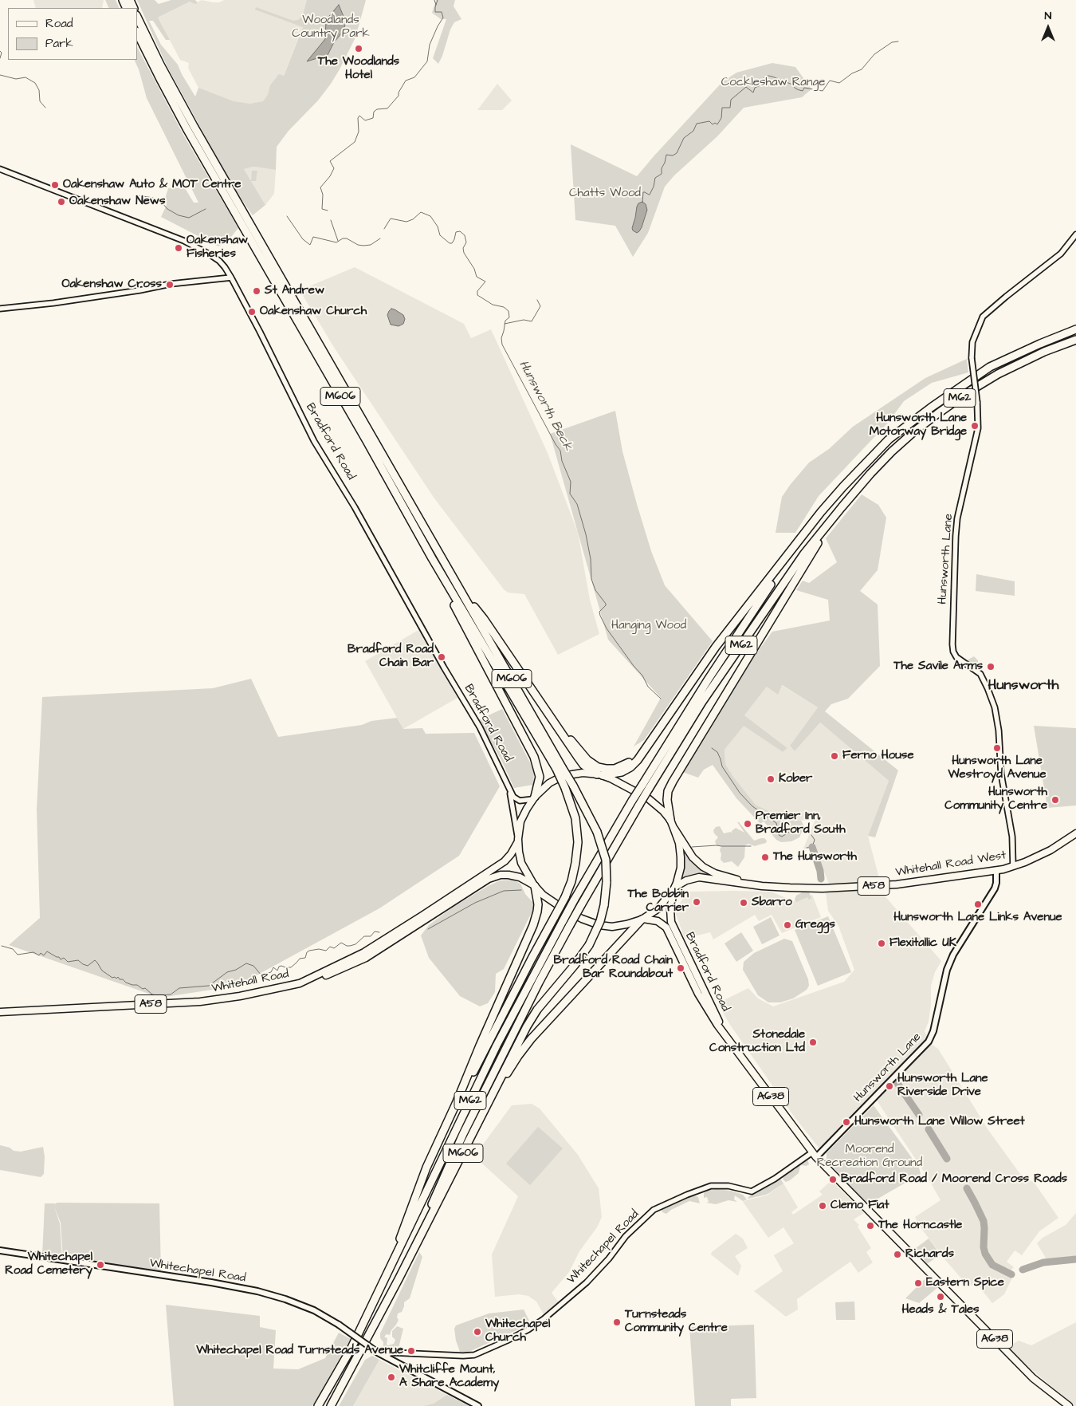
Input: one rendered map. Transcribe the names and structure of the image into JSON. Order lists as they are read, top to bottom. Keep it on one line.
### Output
{"streets":{"highway":["M606","M62"],"main road":["Bradford Road","Hunsworth Lane","Whitehall Road West","A58","Whitehall Road","A638","Whitechapel Road"]},"crossings":[["M606","M62"],["M606","Bradford Road"],["Bradford Road","Hunsworth Lane"],["Bradford Road","Whitehall Road West"],["Bradford Road","Whitehall Road"],["Bradford Road","Whitechapel Road"],["Hunsworth Lane","Whitehall Road West"],["Hunsworth Lane","Whitechapel Road"],["A58","Whitehall Road"]],"districts":["Hunsworth"],"water":["Hunsworth Beck"],"parks":["Woodlands Country Park","Cockleshaw Range","Chatts Wood","Hanging Wood","Moorend Recreation Ground"],"places":["The Woodlands Hotel","Oakenshaw Auto & MOT Centre","Oakenshaw News","Oakenshaw Fisheries","Oakenshaw Cross","St Andrew","Oakenshaw Church","Hunsworth Lane Motorway Bridge","Bradford Road Chain Bar","The Savile Arms","Hunsworth Lane Westroyd Avenue","Ferno House","Kober","Hunsworth Community Centre","Premier Inn, Bradford South","The Hunsworth","The Bobbin Carrier","Sbarro","Hunsworth Lane Links Avenue","Greggs","Flexitallic UK","Bradford Road Chain Bar Roundabout","Stonedale Construction Ltd","Hunsworth Lane Riverside Drive","Hunsworth Lane Willow Street","Bradford Road / Moorend Cross Roads","Clemo Fiat","The Horncastle","Richards","Whitechapel Road Cemetery","Eastern Spice","Heads & Tales","Turnsteads Community Centre","Whitechapel Church","Whitechapel Road Turnsteads Avenue","Whitcliffe Mount, A Share Academy"],"legend":["Road","Park"],"north":"top"}
